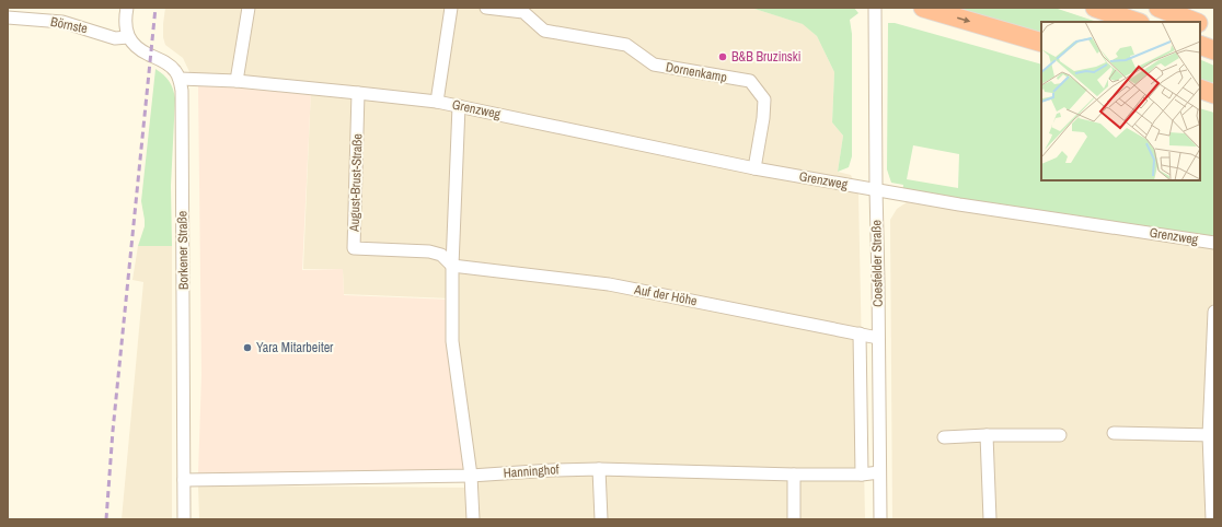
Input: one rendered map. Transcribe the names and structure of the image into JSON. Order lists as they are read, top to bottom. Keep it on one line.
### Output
{"streets":{"street":["Börnste","Dornenkamp","Grenzweg","August-Brust-Straße","Borkener Straße","Coesfelder Straße","Auf der Höhe","Hanninghof"]},"crossings":[["Dornenkamp","Grenzweg"],["Grenzweg","August-Brust-Straße"],["Grenzweg","Borkener Straße"],["Grenzweg","Coesfelder Straße"],["August-Brust-Straße","Auf der Höhe"],["Borkener Straße","Hanninghof"],["Coesfelder Straße","Auf der Höhe"],["Coesfelder Straße","Hanninghof"]],"places":["B&B Bruzinski","Yara Mitarbeiter"]}
